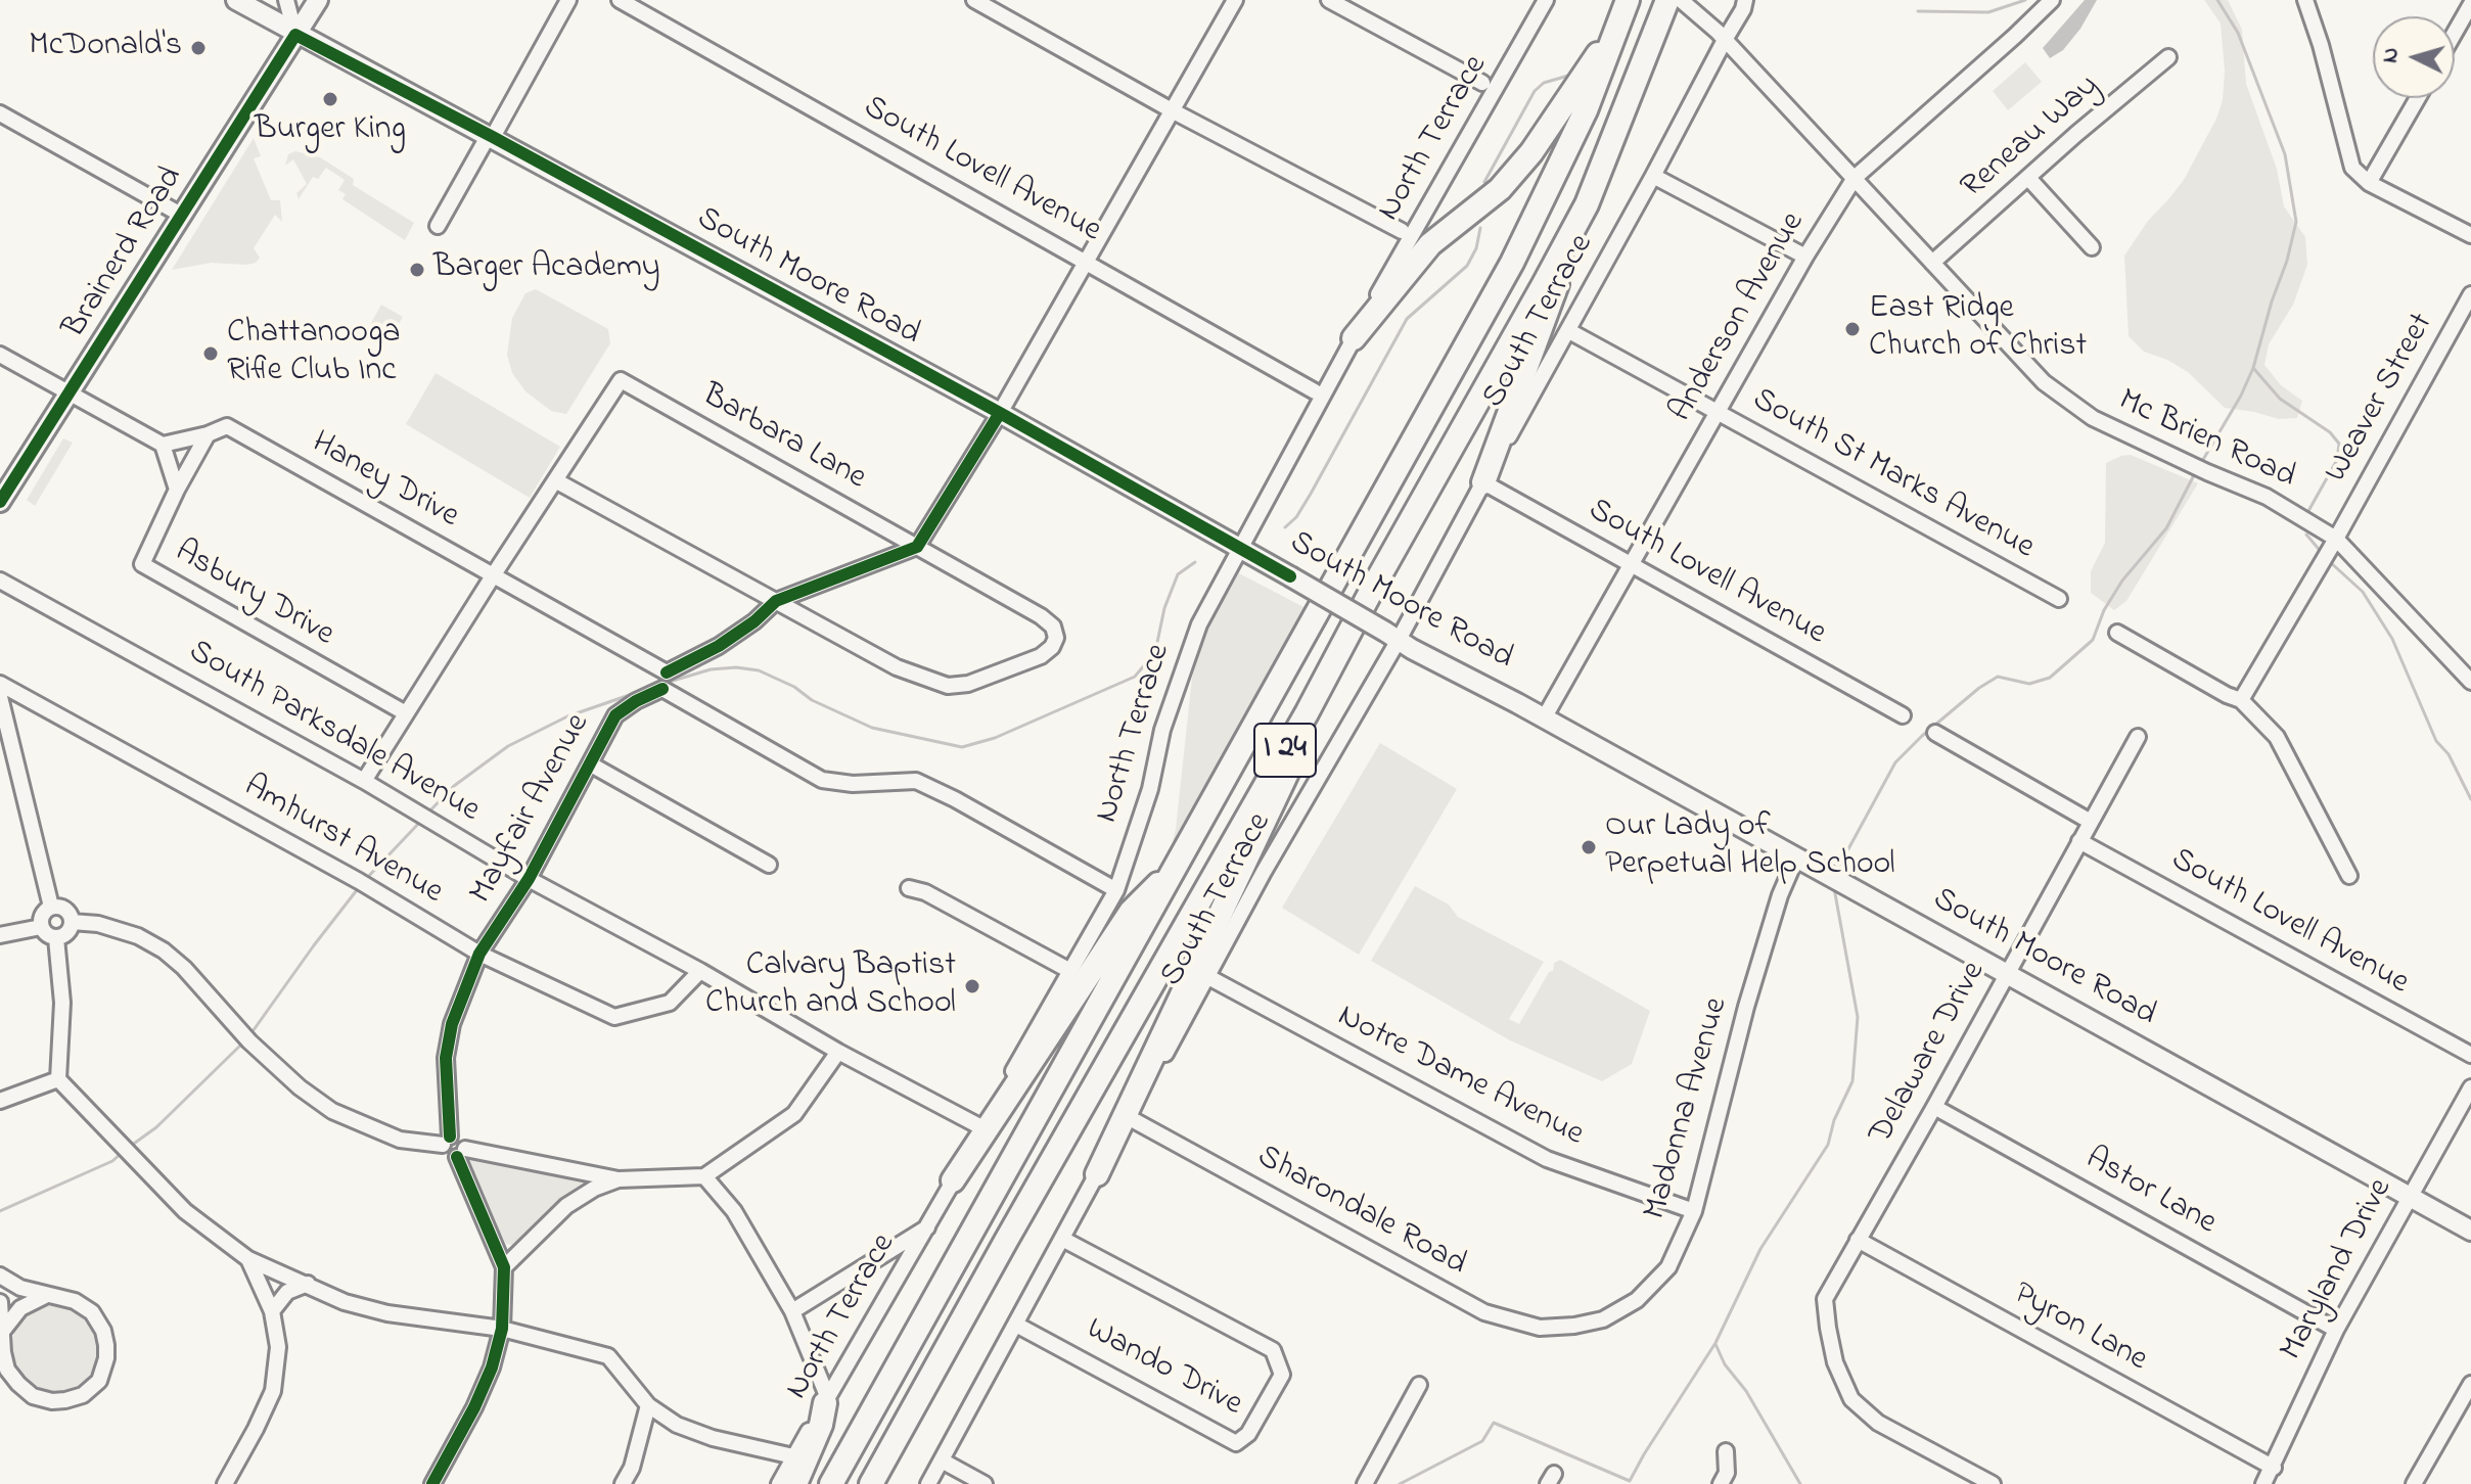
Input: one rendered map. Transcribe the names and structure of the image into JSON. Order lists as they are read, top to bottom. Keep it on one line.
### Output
{"streets":{"highway":["I 24"],"main road":["Brainerd Road","South Moore Road"],"street":["Reneau Way","North Terrace","South Lovell Avenue","Anderson Avenue","South Terrace","Weaver Street","Barbara Lane","Mc Brien Road","South St Marks Avenue","Haney Drive","Asbury Drive","South Parksdale Avenue","Mayfair Avenue","Amhurst Avenue","Delaware Drive","Notre Dame Avenue","Madonna Avenue","Astor Lane","Sharondale Road","Maryland Drive","Pyron Lane","Wando Drive"]},"crossings":[["Reneau Way","Mc Brien Road"],["North Terrace","South Moore Road"],["North Terrace","South Parksdale Avenue"],["South Lovell Avenue","Anderson Avenue"],["South Lovell Avenue","South Terrace"],["South Lovell Avenue","Delaware Drive"],["Brainerd Road","South Moore Road"],["South Moore Road","Anderson Avenue"],["South Moore Road","South Terrace"],["South Moore Road","Delaware Drive"],["South Moore Road","Madonna Avenue"],["South Moore Road","Maryland Drive"],["Anderson Avenue","Mc Brien Road"],["Anderson Avenue","South St Marks Avenue"],["South Terrace","Mc Brien Road"],["South Terrace","South St Marks Avenue"],["South Terrace","Notre Dame Avenue"],["South Terrace","Sharondale Road"],["South Terrace","Wando Drive"],["Weaver Street","Mc Brien Road"],["Haney Drive","Asbury Drive"],["South Parksdale Avenue","Mayfair Avenue"],["South Parksdale Avenue","Amhurst Avenue"],["Mayfair Avenue","Amhurst Avenue"],["Delaware Drive","Astor Lane"],["Delaware Drive","Pyron Lane"],["Notre Dame Avenue","Madonna Avenue"],["Madonna Avenue","Sharondale Road"],["Astor Lane","Maryland Drive"],["Maryland Drive","Pyron Lane"]],"places":["McDonald's","Burger King","Barger Academy","East Ridge Church of Christ","Chattanooga Rifle Club Inc","Our Lady of Perpetual Help School","Calvary Baptist Church and School"],"north":"left"}
